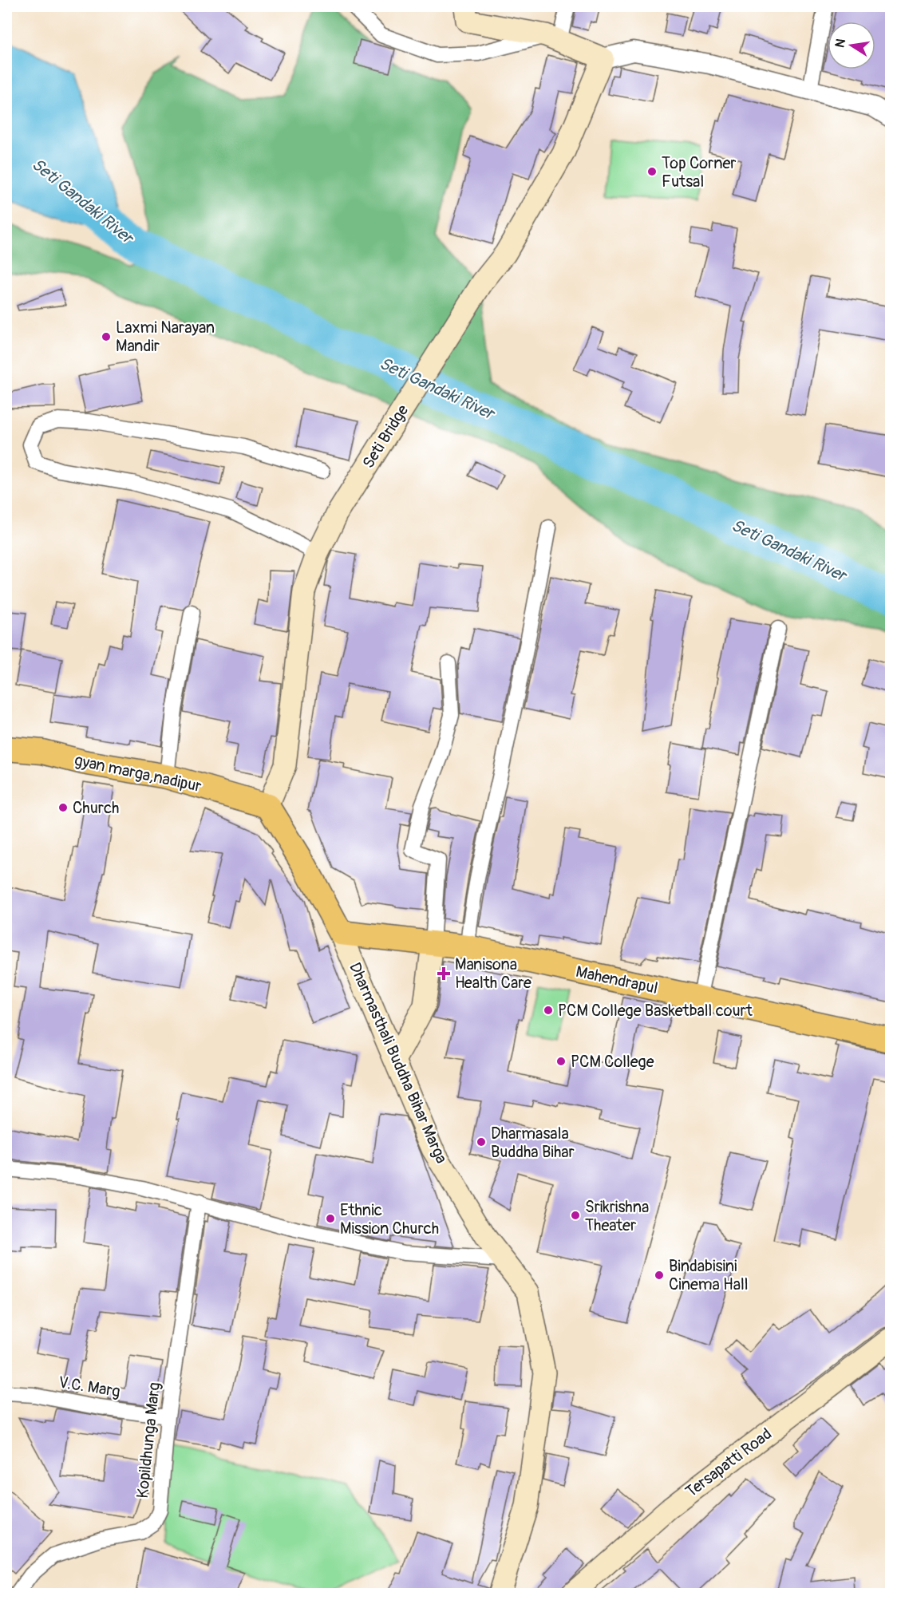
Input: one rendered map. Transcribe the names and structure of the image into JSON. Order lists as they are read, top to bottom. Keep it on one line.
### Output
{"streets":{"main road":["Seti Bridge","gyan marga,nadipur","Mahendrapul","Dharmasthali Buddha Bihar Marga","Tersapatti Road"],"street":["V.C. Marg","Kopildhunga Marg"]},"crossings":[["Seti Bridge","gyan marga,nadipur"],["Mahendrapul","Dharmasthali Buddha Bihar Marga"],["V.C. Marg","Kopildhunga Marg"]],"water":["Seti Gandaki River"],"places":{"other":["Top Corner Futsal","Laxmi Narayan Mandir","Church","PCM College Basketball court","PCM College","Dharmasala Buddha Bihar","Srikrishna Theater","Ethnic Mission Church","Bindabisini Cinema Hall"],"health":["Manisona Health Care"]},"north":"left"}
